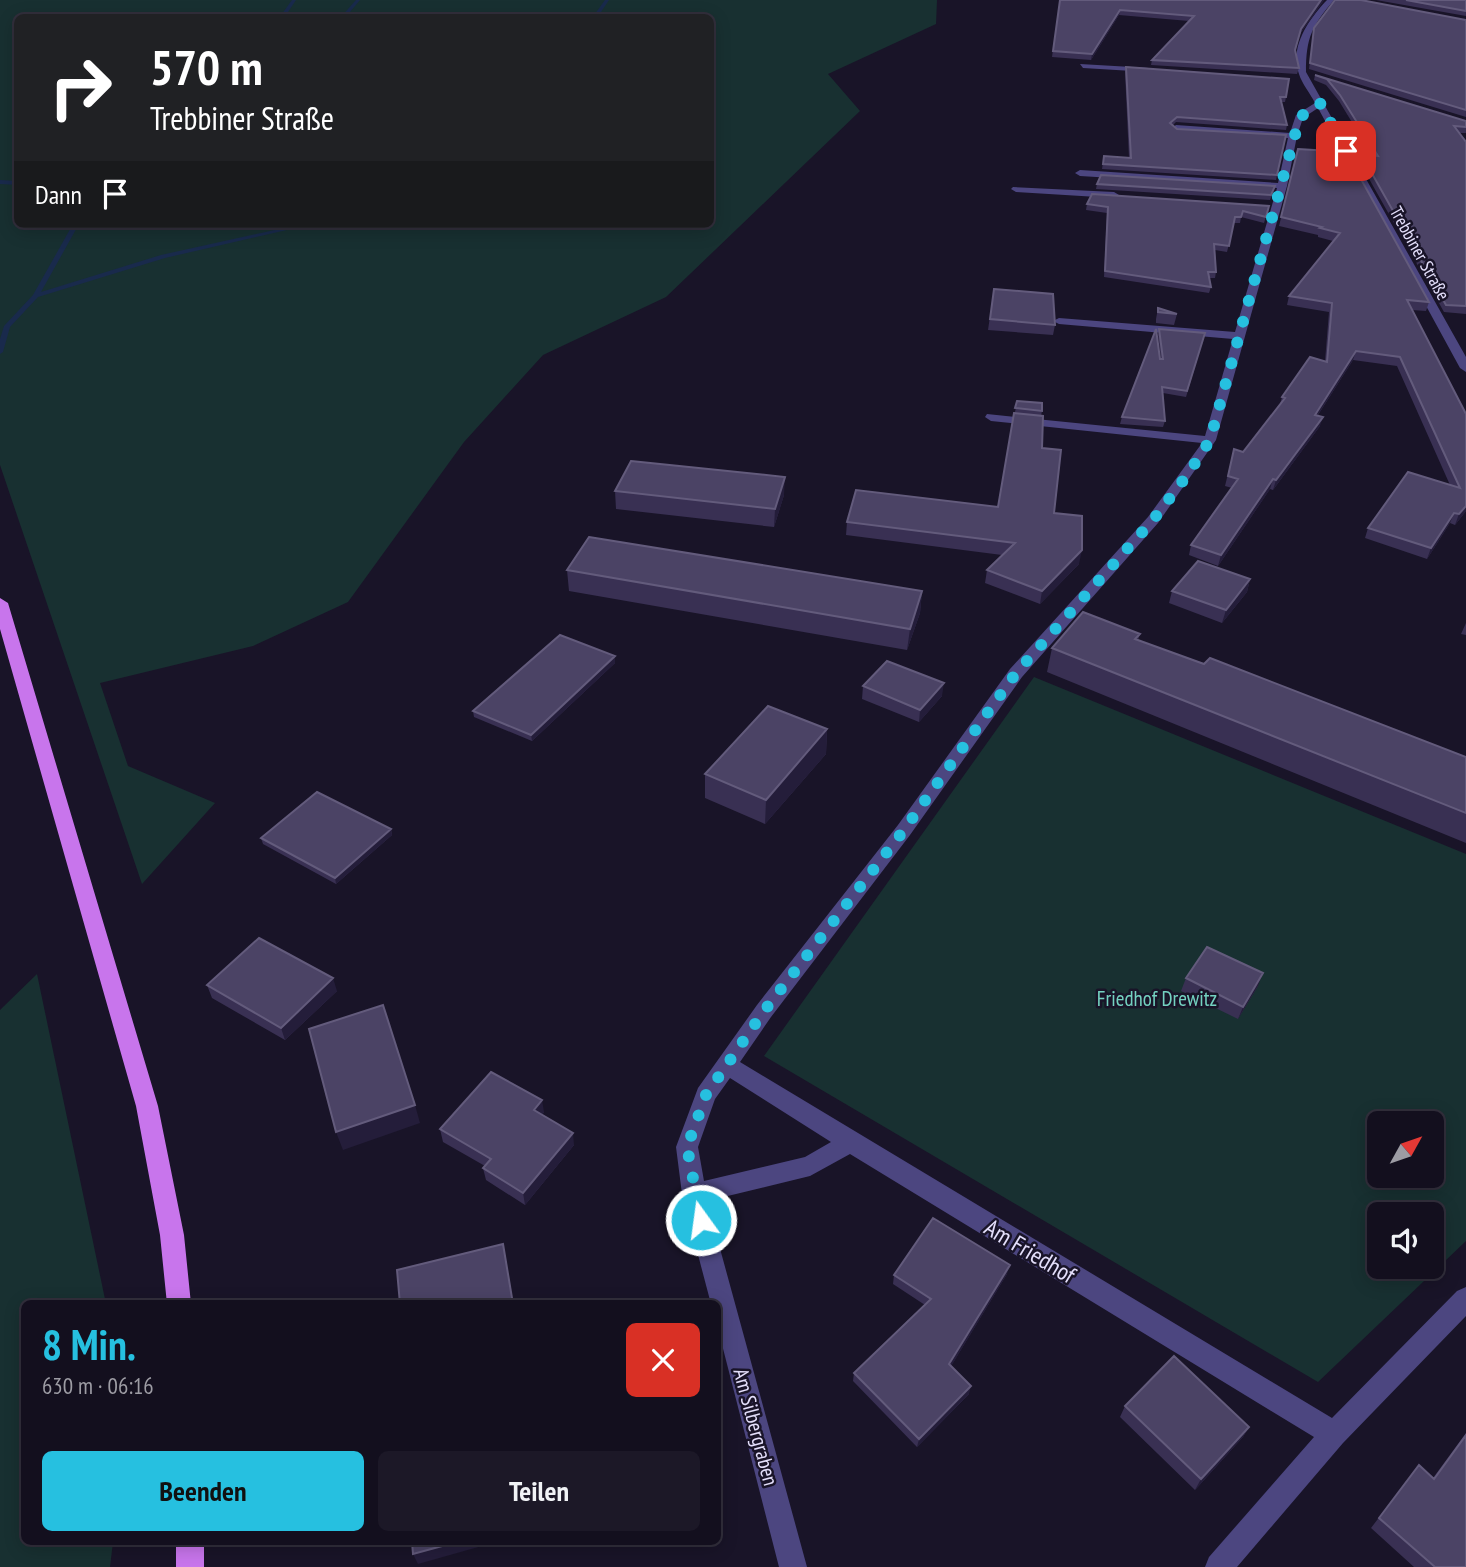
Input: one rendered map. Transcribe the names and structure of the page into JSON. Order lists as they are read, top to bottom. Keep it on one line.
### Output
{"streets":{"street":["Trebbiner Straße","Am Friedhof","Am Silbergraben"]},"crossings":[["Trebbiner Straße","Am Silbergraben"],["Am Friedhof","Am Silbergraben"]],"parks":["Friedhof Drewitz"],"north":"top right","page":{"turn":["570 m","Trebbiner Straße"],"then":"Dann","heading":["8 Min.","630 m · 06:16"],"buttons":["Beenden","Teilen"]}}
